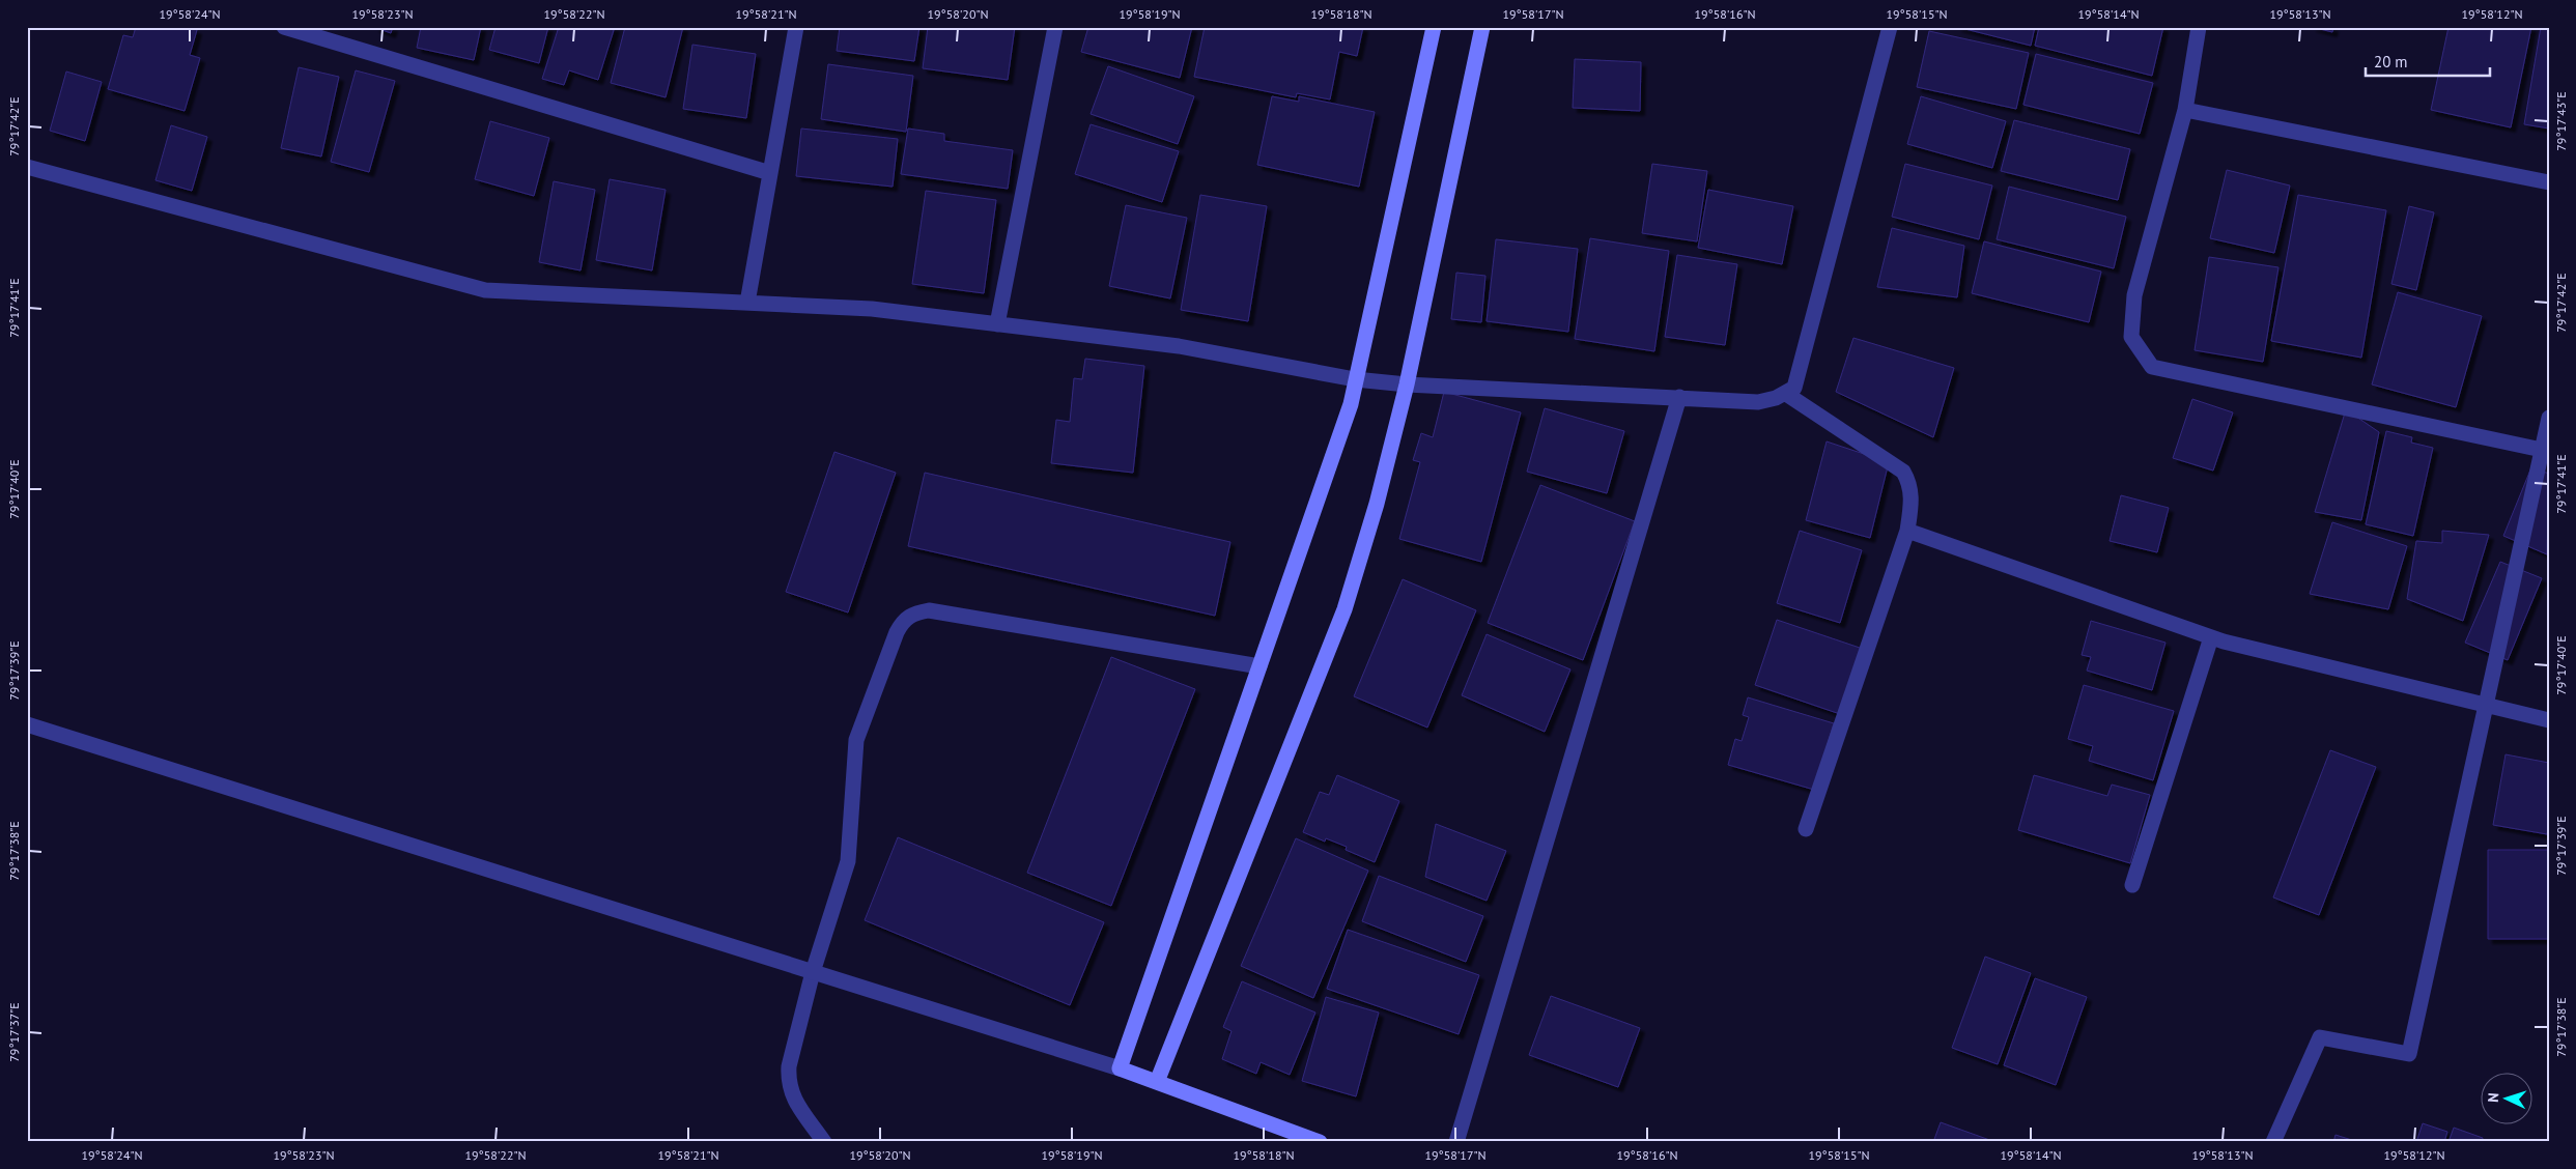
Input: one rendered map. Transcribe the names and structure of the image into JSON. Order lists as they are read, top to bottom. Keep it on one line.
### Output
{"scale_bar":"20 m","north":"left","coordinates":["19°58'24\"N","19°58'23\"N","19°58'22\"N","19°58'21\"N","19°58'20\"N","19°58'19\"N","19°58'18\"N","19°58'17\"N","19°58'16\"N","19°58'15\"N","19°58'14\"N","19°58'13\"N","19°58'12\"N","79°17'43\"E","79°17'42\"E","79°17'41\"E","79°17'40\"E","79°17'39\"E","79°17'38\"E","79°17'37\"E"]}
